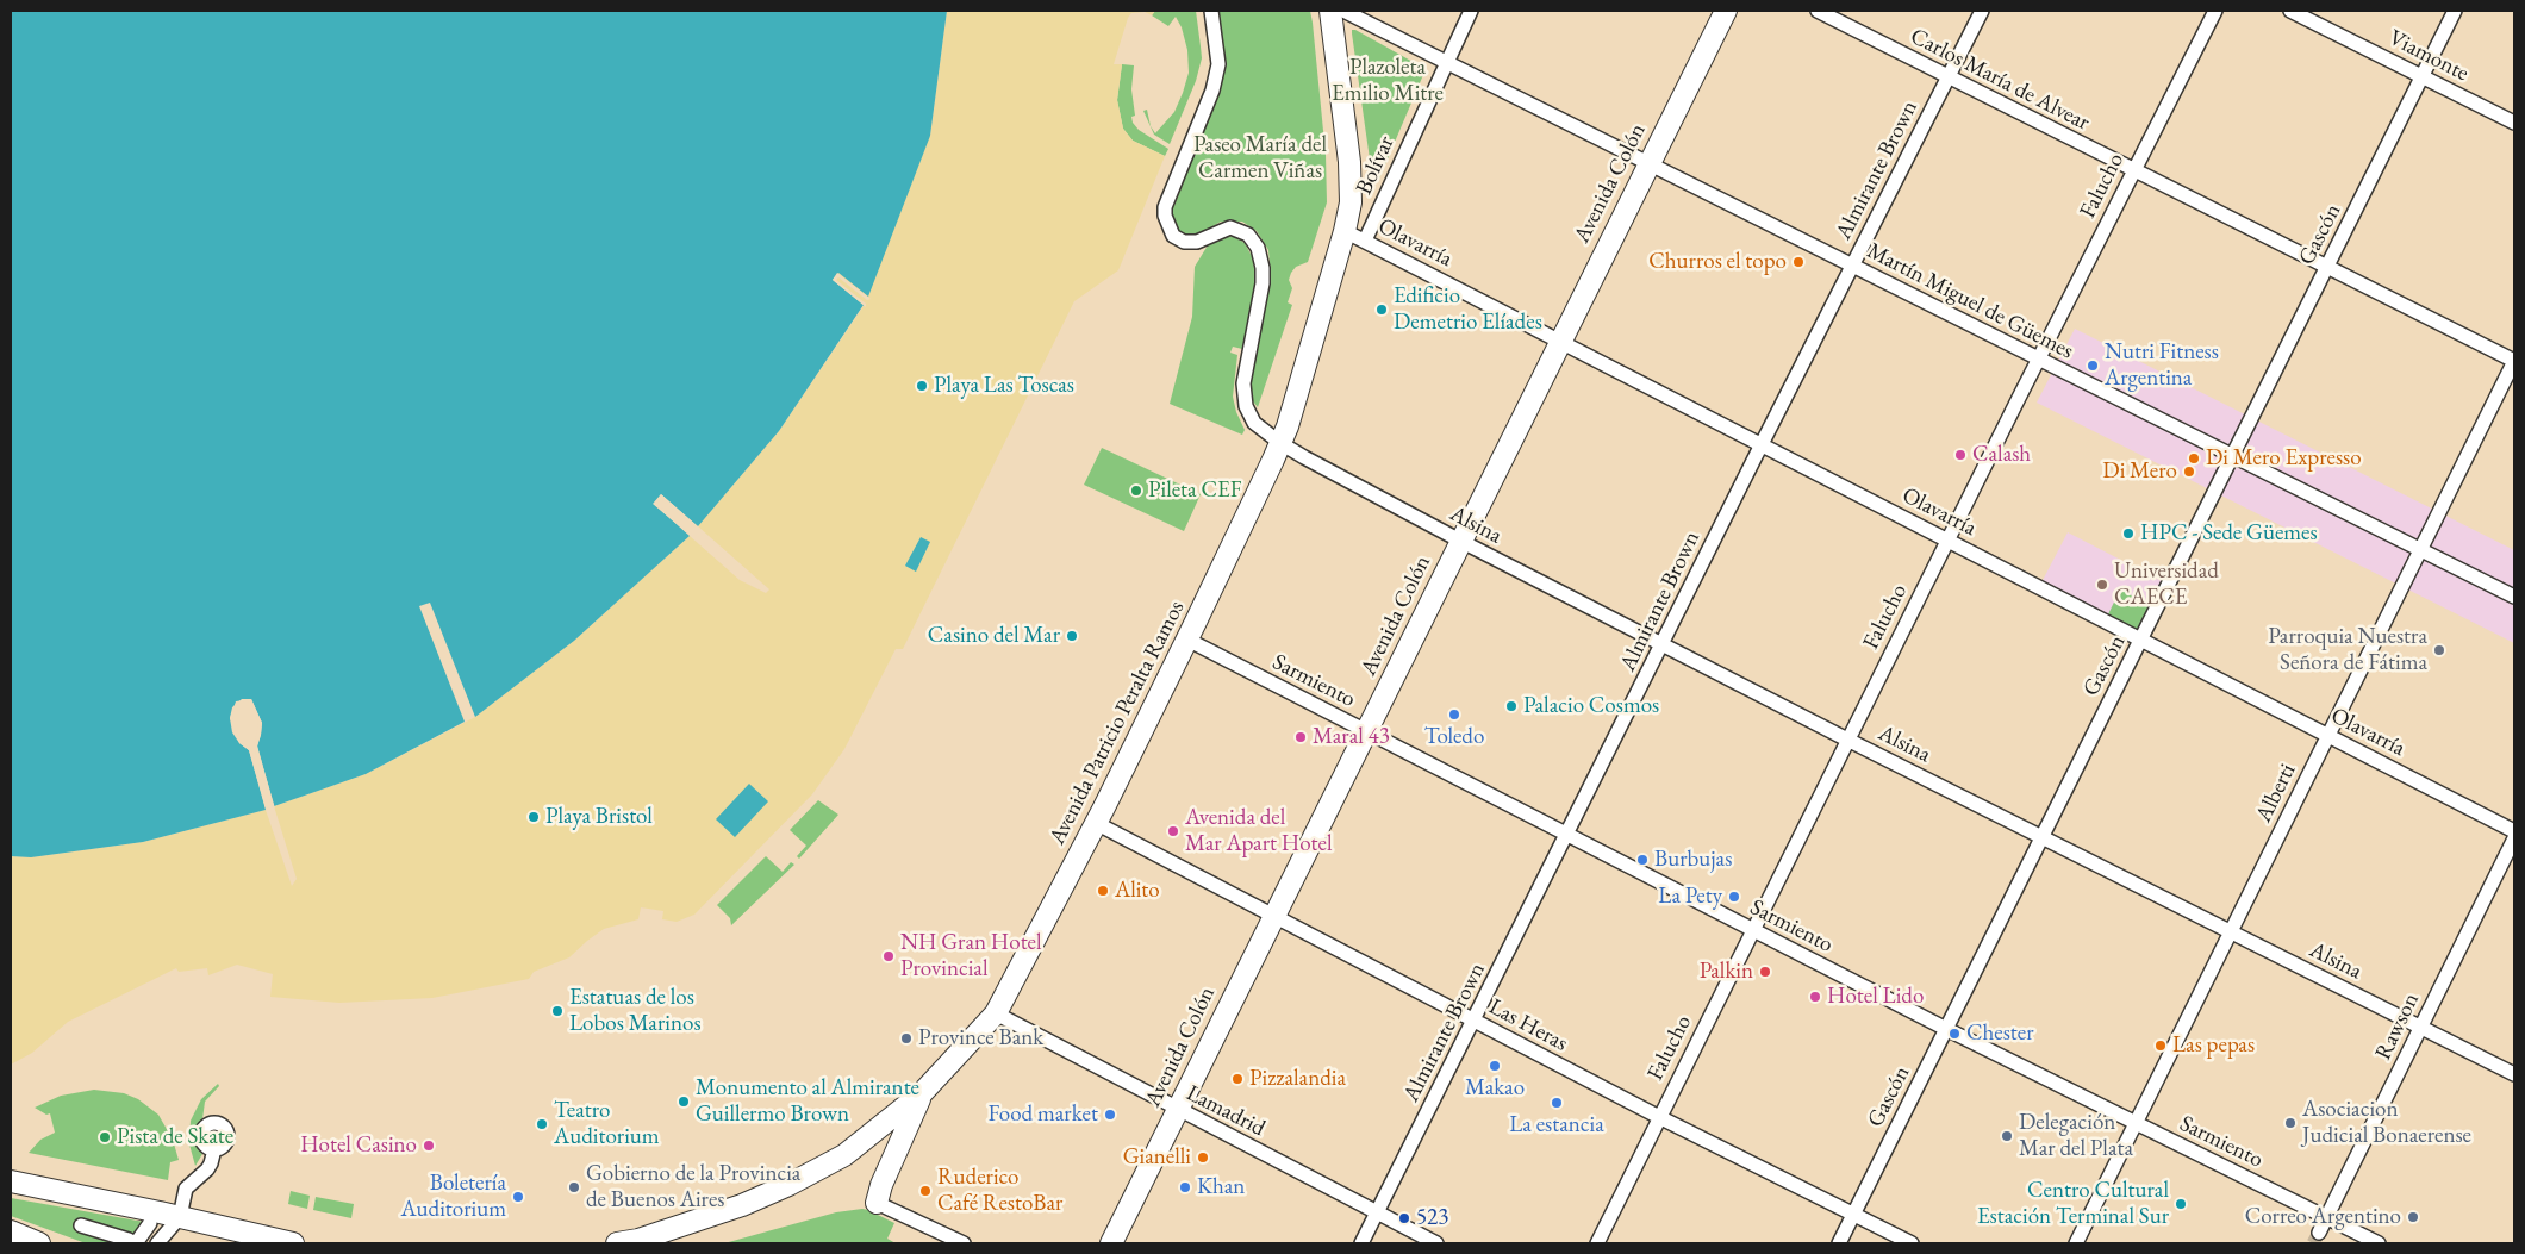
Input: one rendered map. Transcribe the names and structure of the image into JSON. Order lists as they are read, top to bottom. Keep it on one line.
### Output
{"streets":{"main road":["Avenida Colón","Avenida Patricio Peralta Ramos"],"street":["Viamonte","Carlos María de Alvear","Bolívar","Almirante Brown","Falucho","Gascón","Olavarría","Martín Miguel de Güemes","Alsina","Sarmiento","Alberti","Las Heras","Rawson","Lamadrid"]},"crossings":[["Viamonte","Gascón"],["Carlos María de Alvear","Almirante Brown"],["Carlos María de Alvear","Falucho"],["Carlos María de Alvear","Gascón"],["Carlos María de Alvear","Alberti"],["Bolívar","Olavarría"],["Bolívar","Martín Miguel de Güemes"],["Almirante Brown","Olavarría"],["Almirante Brown","Martín Miguel de Güemes"],["Almirante Brown","Alsina"],["Almirante Brown","Sarmiento"],["Almirante Brown","Las Heras"],["Almirante Brown","Lamadrid"],["Avenida Colón","Olavarría"],["Avenida Colón","Martín Miguel de Güemes"],["Avenida Colón","Alsina"],["Avenida Colón","Sarmiento"],["Avenida Colón","Las Heras"],["Avenida Colón","Lamadrid"],["Falucho","Olavarría"],["Falucho","Martín Miguel de Güemes"],["Falucho","Alsina"],["Falucho","Sarmiento"],["Falucho","Las Heras"],["Gascón","Olavarría"],["Gascón","Martín Miguel de Güemes"],["Gascón","Alsina"],["Gascón","Sarmiento"],["Gascón","Las Heras"],["Olavarría","Avenida Patricio Peralta Ramos"],["Olavarría","Alberti"],["Martín Miguel de Güemes","Alberti"],["Alsina","Avenida Patricio Peralta Ramos"],["Alsina","Alberti"],["Alsina","Rawson"],["Sarmiento","Avenida Patricio Peralta Ramos"],["Sarmiento","Alberti"],["Sarmiento","Rawson"],["Avenida Patricio Peralta Ramos","Las Heras"],["Avenida Patricio Peralta Ramos","Lamadrid"]],"parks":["Plazoleta Emilio Mitre","Paseo María del Carmen Viñas"],"places":["Churros el topo","Edificio Demetrio Elíades","Nutri Fitness Argentina","Playa Las Toscas","Calash","Di Mero Expresso","Di Mero","Pileta CEF","HPC - Sede Güemes","Universidad CAECE","Casino del Mar","Parroquia Nuestra Señora de Fátima","Palacio Cosmos","Toledo","Maral 43","Playa Bristol","Avenida del Mar Apart Hotel","Burbujas","Alito","La Pety","NH Gran Hotel Provincial","Palkin","Hotel Lido","Estatuas de los Lobos Marinos","Chester","Province Bank","Las pepas","Makao","Pizzalandia","Monumento al Almirante Guillermo Brown","La estancia","Food market","Asociacion Judicial Bonaerense","Teatro Auditorium","Delegación Mar del Plata","Pista de Skate","Hotel Casino","Gianelli","Gobierno de la Provincia de Buenos Aires","Khan","Ruderico Café RestoBar","Boletería Auditorium","Centro Cultural Estación Terminal Sur","Correo Argentino","523"]}
